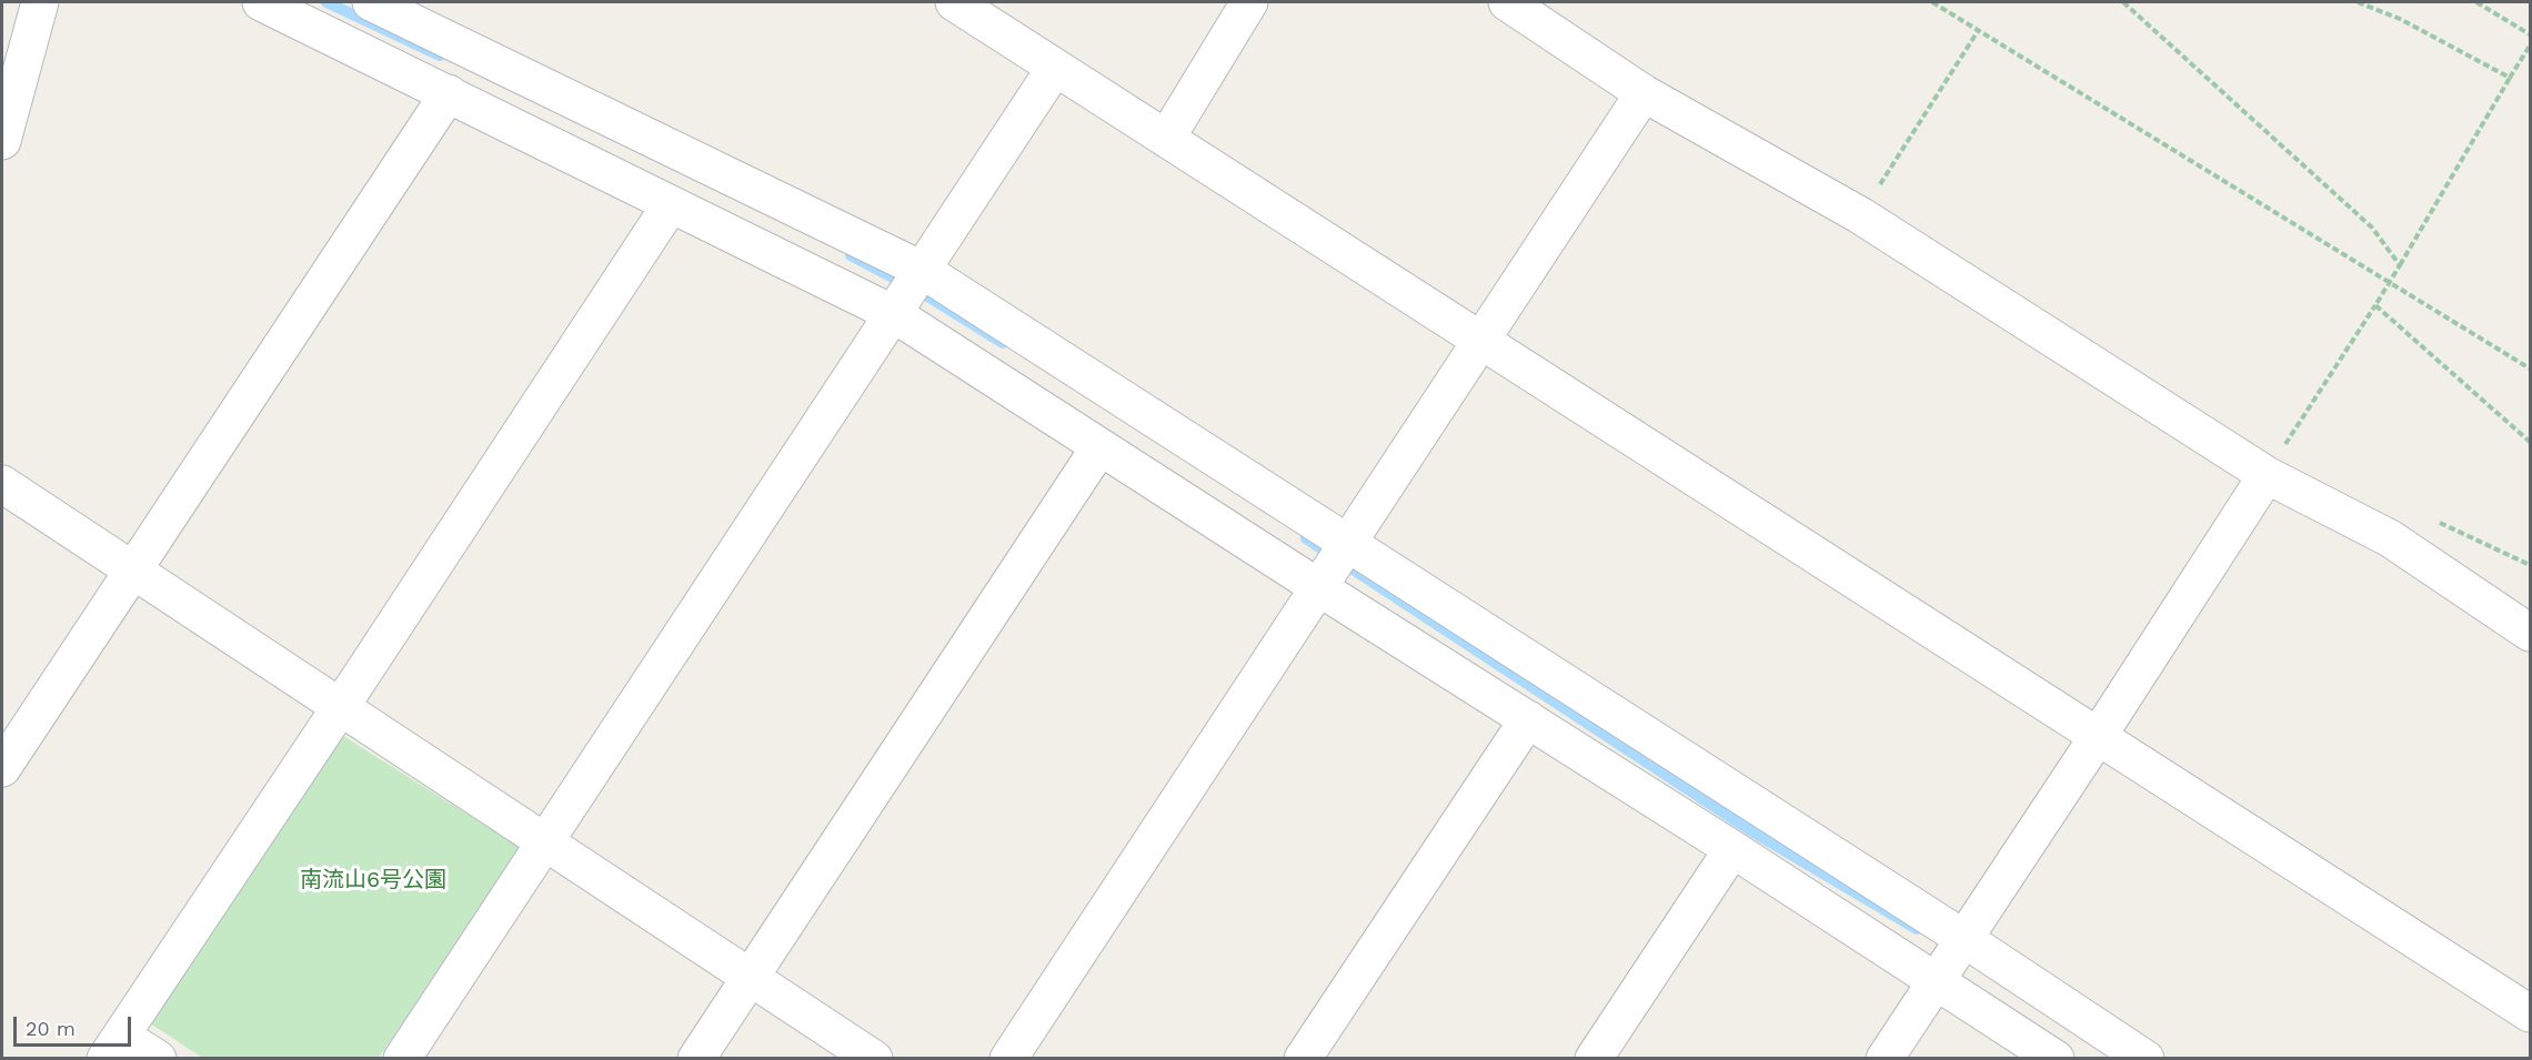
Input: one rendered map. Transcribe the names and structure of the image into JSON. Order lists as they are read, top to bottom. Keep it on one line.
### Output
{"parks":["南流山6号公園"],"scale_bar":"20 m"}
